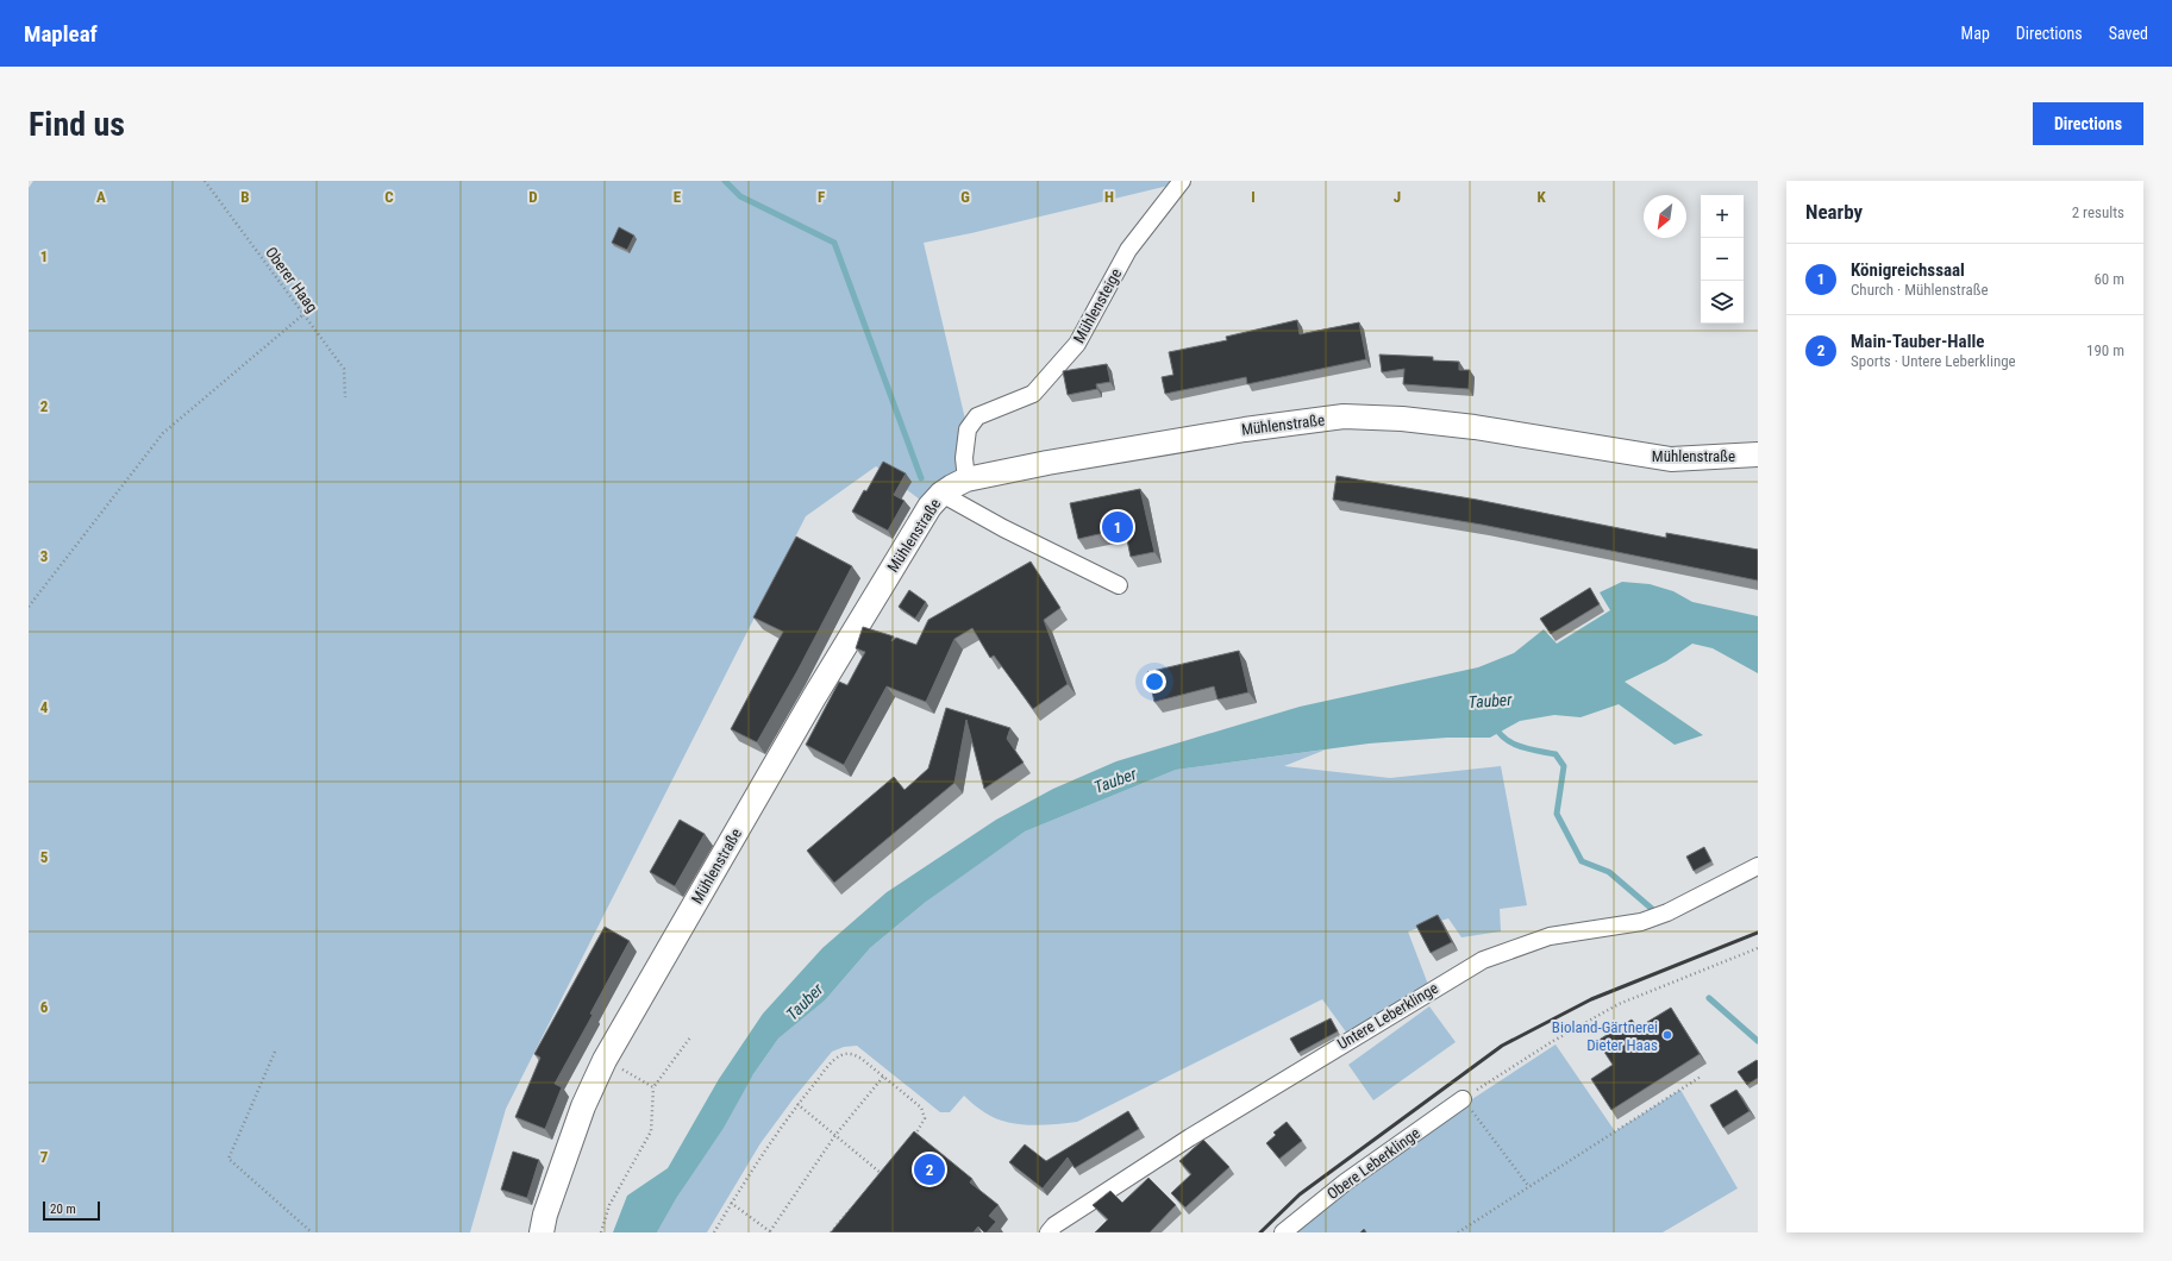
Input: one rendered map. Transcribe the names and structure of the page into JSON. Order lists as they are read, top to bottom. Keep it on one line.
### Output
{"streets":{"main road":["Mühlenstraße"],"street":["Mühlensteige","Untere Leberklinge","Obere Leberklinge"],"path":["Oberer Haag"]},"crossings":[["Mühlensteige","Mühlenstraße"]],"water":["Tauber"],"places":["Bioland-Gärtnerei Dieter Haas"],"scale_bar":"20 m","north":"bottom left","page":{"header":"Mapleaf","nav":["Map","Directions","Saved"],"buttons":"Directions","title":"Find us","heading":["Nearby","2 results"],"map_buttons":["+","−"],"list":[{"mark":"1","name":"Königreichssaal","note":"Church · Mühlenstraße","value":"60 m"},{"mark":"2","name":"Main-Tauber-Halle","note":"Sports · Untere Leberklinge","value":"190 m"}],"pins":["1","2"],"scale":"20 m"},"grid":{"columns":["A","B","C","D","E","F","G","H","I","J","K"],"rows":["1","2","3","4","5","6","7"]}}
